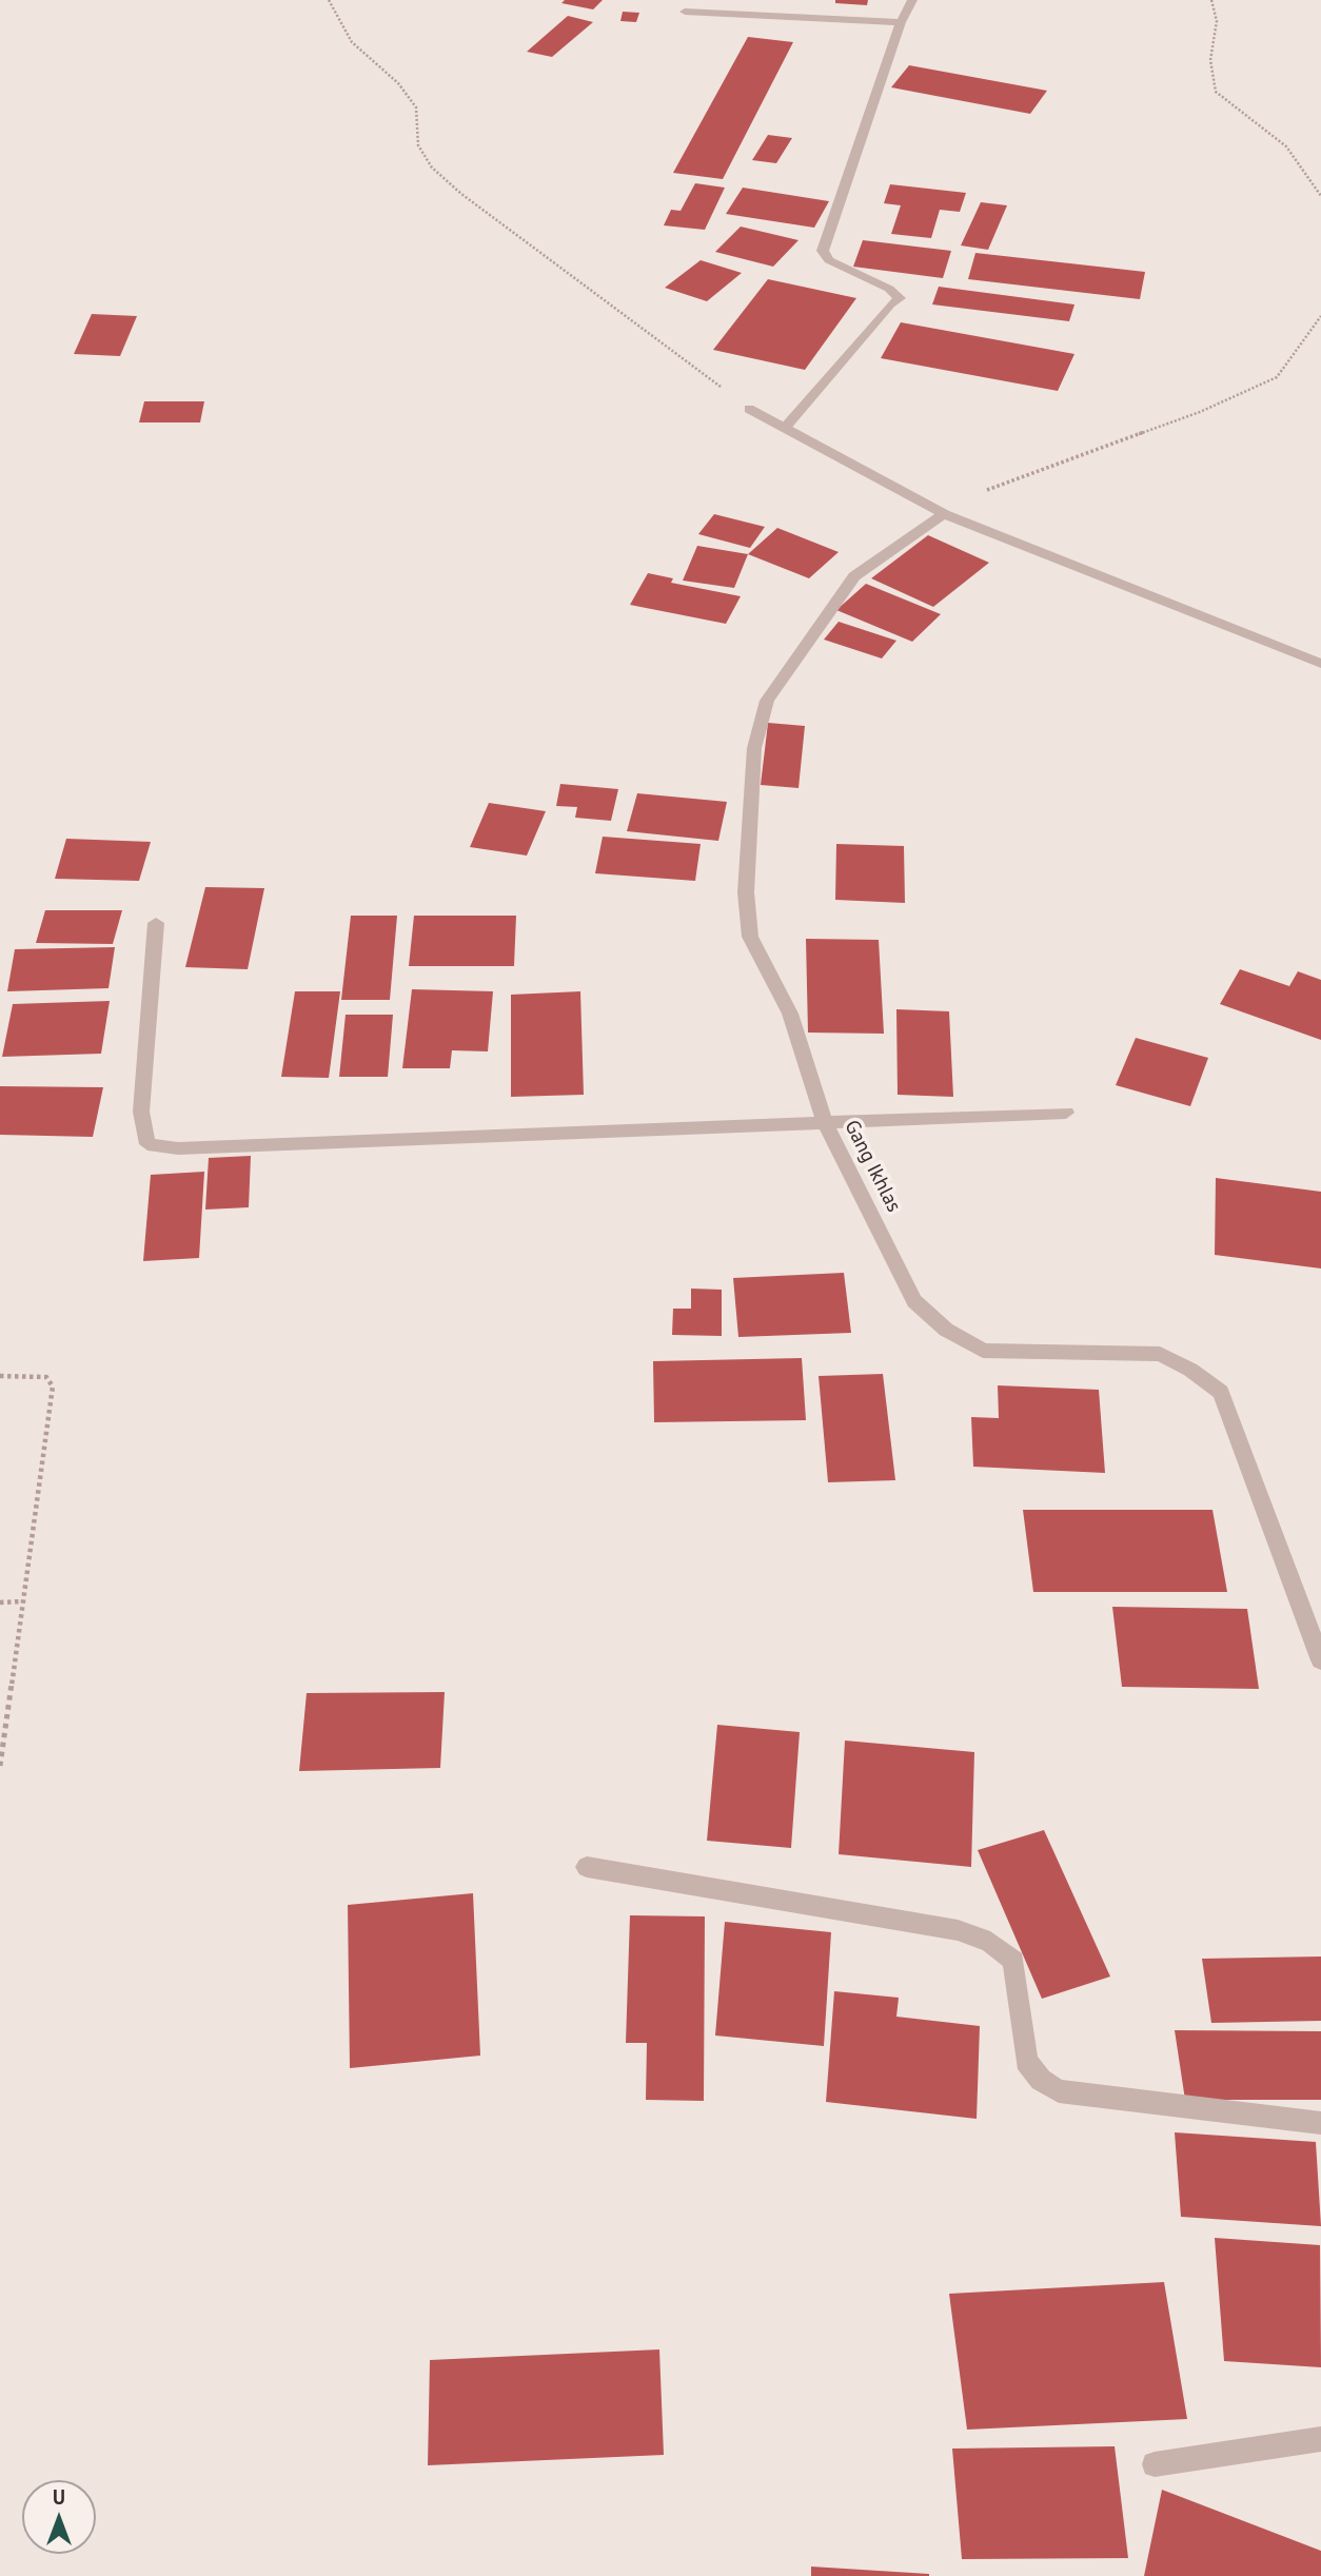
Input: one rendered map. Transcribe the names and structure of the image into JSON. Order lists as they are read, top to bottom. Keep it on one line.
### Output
{"streets":{"street":["Gang Ikhlas"]},"north":"top"}
